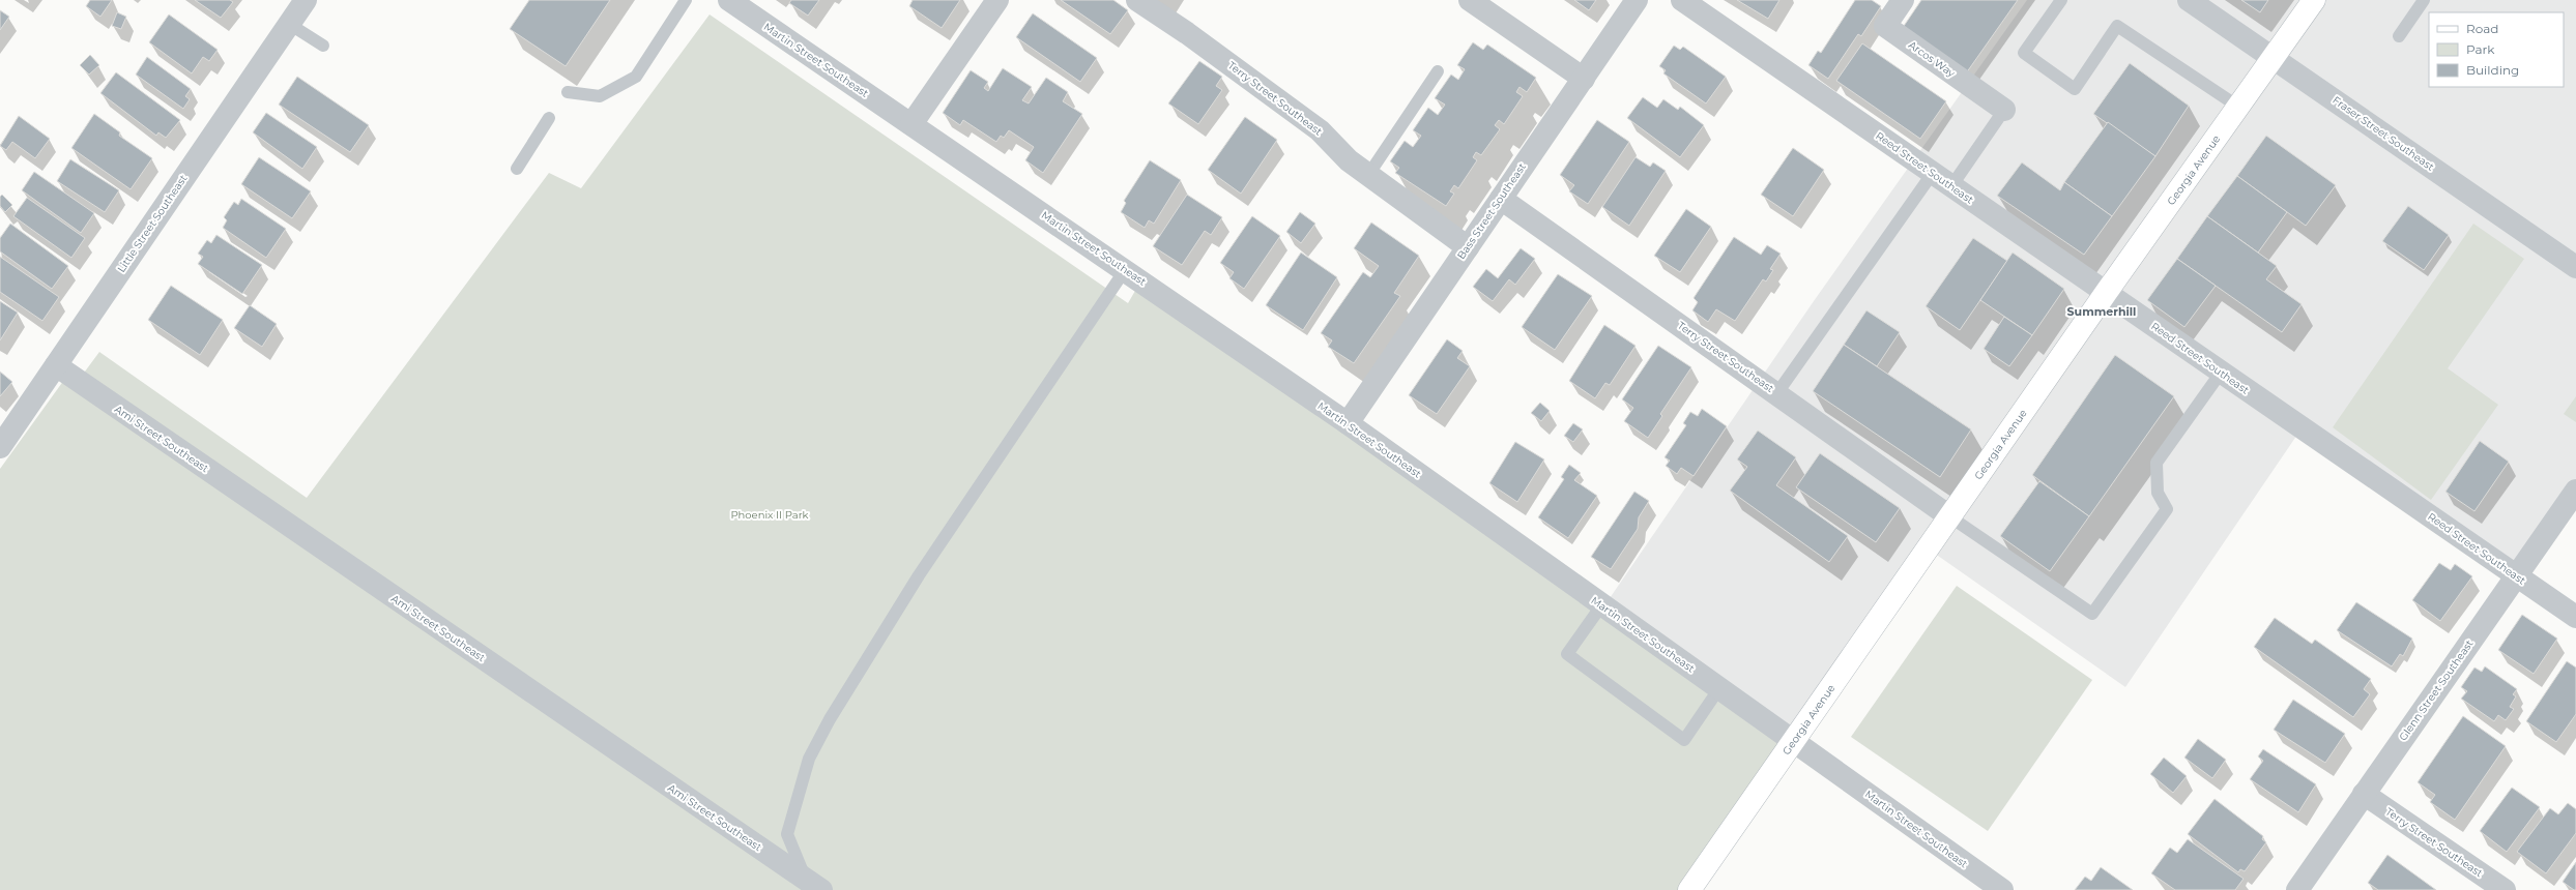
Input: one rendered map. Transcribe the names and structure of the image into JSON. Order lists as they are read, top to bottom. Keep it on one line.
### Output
{"streets":{"main road":["Georgia Avenue"],"street":["Arcos Way","Martin Street Southeast","Terry Street Southeast","Fraser Street Southeast","Reed Street Southeast","Bass Street Southeast","Little Street Southeast","Ami Street Southeast","Glenn Street Southeast"]},"crossings":[["Martin Street Southeast","Georgia Avenue"],["Martin Street Southeast","Bass Street Southeast"],["Terry Street Southeast","Georgia Avenue"],["Terry Street Southeast","Bass Street Southeast"],["Terry Street Southeast","Glenn Street Southeast"],["Fraser Street Southeast","Georgia Avenue"],["Reed Street Southeast","Georgia Avenue"],["Reed Street Southeast","Glenn Street Southeast"],["Little Street Southeast","Ami Street Southeast"]],"districts":["Summerhill"],"parks":["Phoenix II Park"],"legend":["Road","Park","Building"]}
